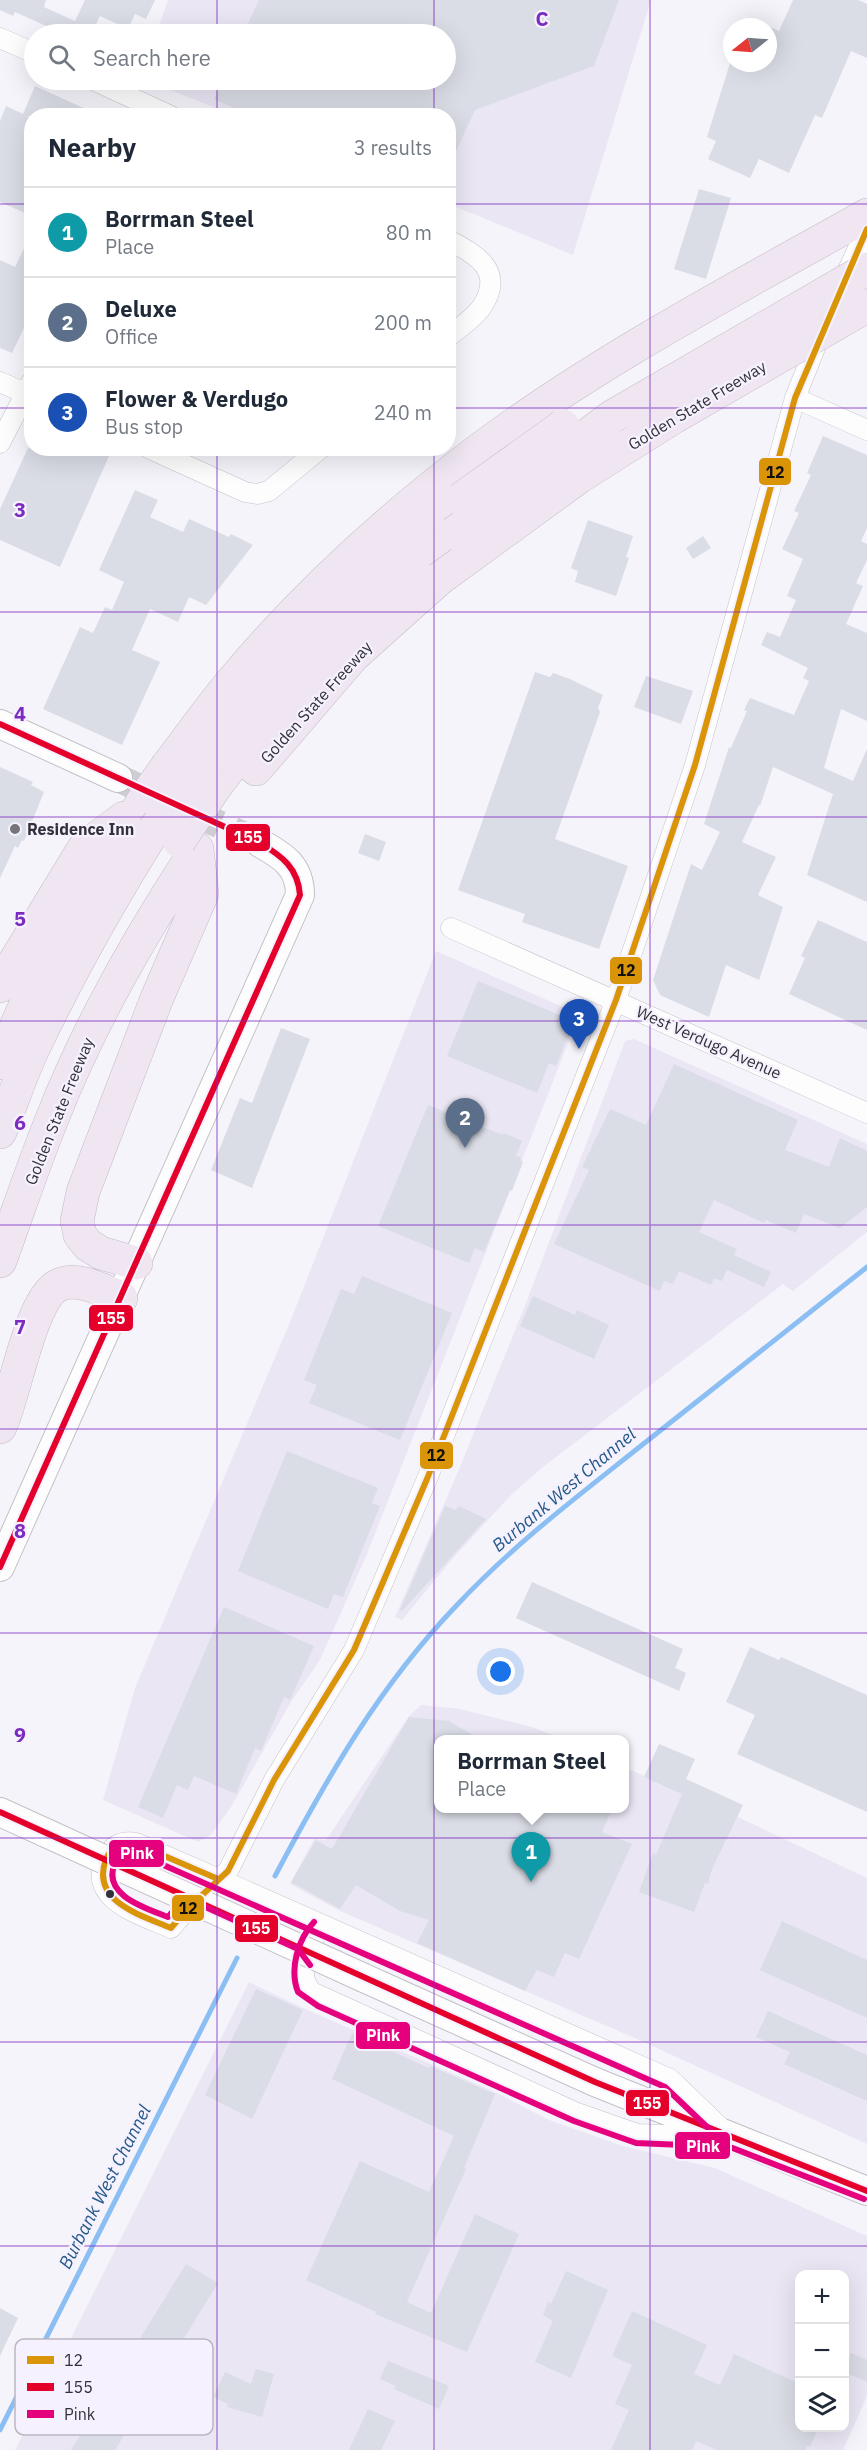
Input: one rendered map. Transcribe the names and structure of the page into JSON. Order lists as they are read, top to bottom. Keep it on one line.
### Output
{"streets":{"highway":["Golden State Freeway"],"street":["West Verdugo Avenue"]},"water":["Burbank West Channel"],"places":["Residence Inn"],"lines":["transit line 12","transit line 155","transit line Pink"],"legend":["12","155","Pink"],"north":"left","page":{"search":"Search here","heading":["Nearby","3 results"],"list":[{"mark":"1","name":"Borrman Steel","note":"Place","value":"80 m"},{"mark":"2","name":"Deluxe","note":"Office","value":"200 m"},{"mark":"3","name":"Flower & Verdugo","note":"Bus stop","value":"240 m"}],"pins":["3","2","1"],"popup":["Borrman Steel","Place"],"map_buttons":["+","−"]},"grid":{"columns":["C"],"rows":["3","4","5","6","7","8","9"]}}
